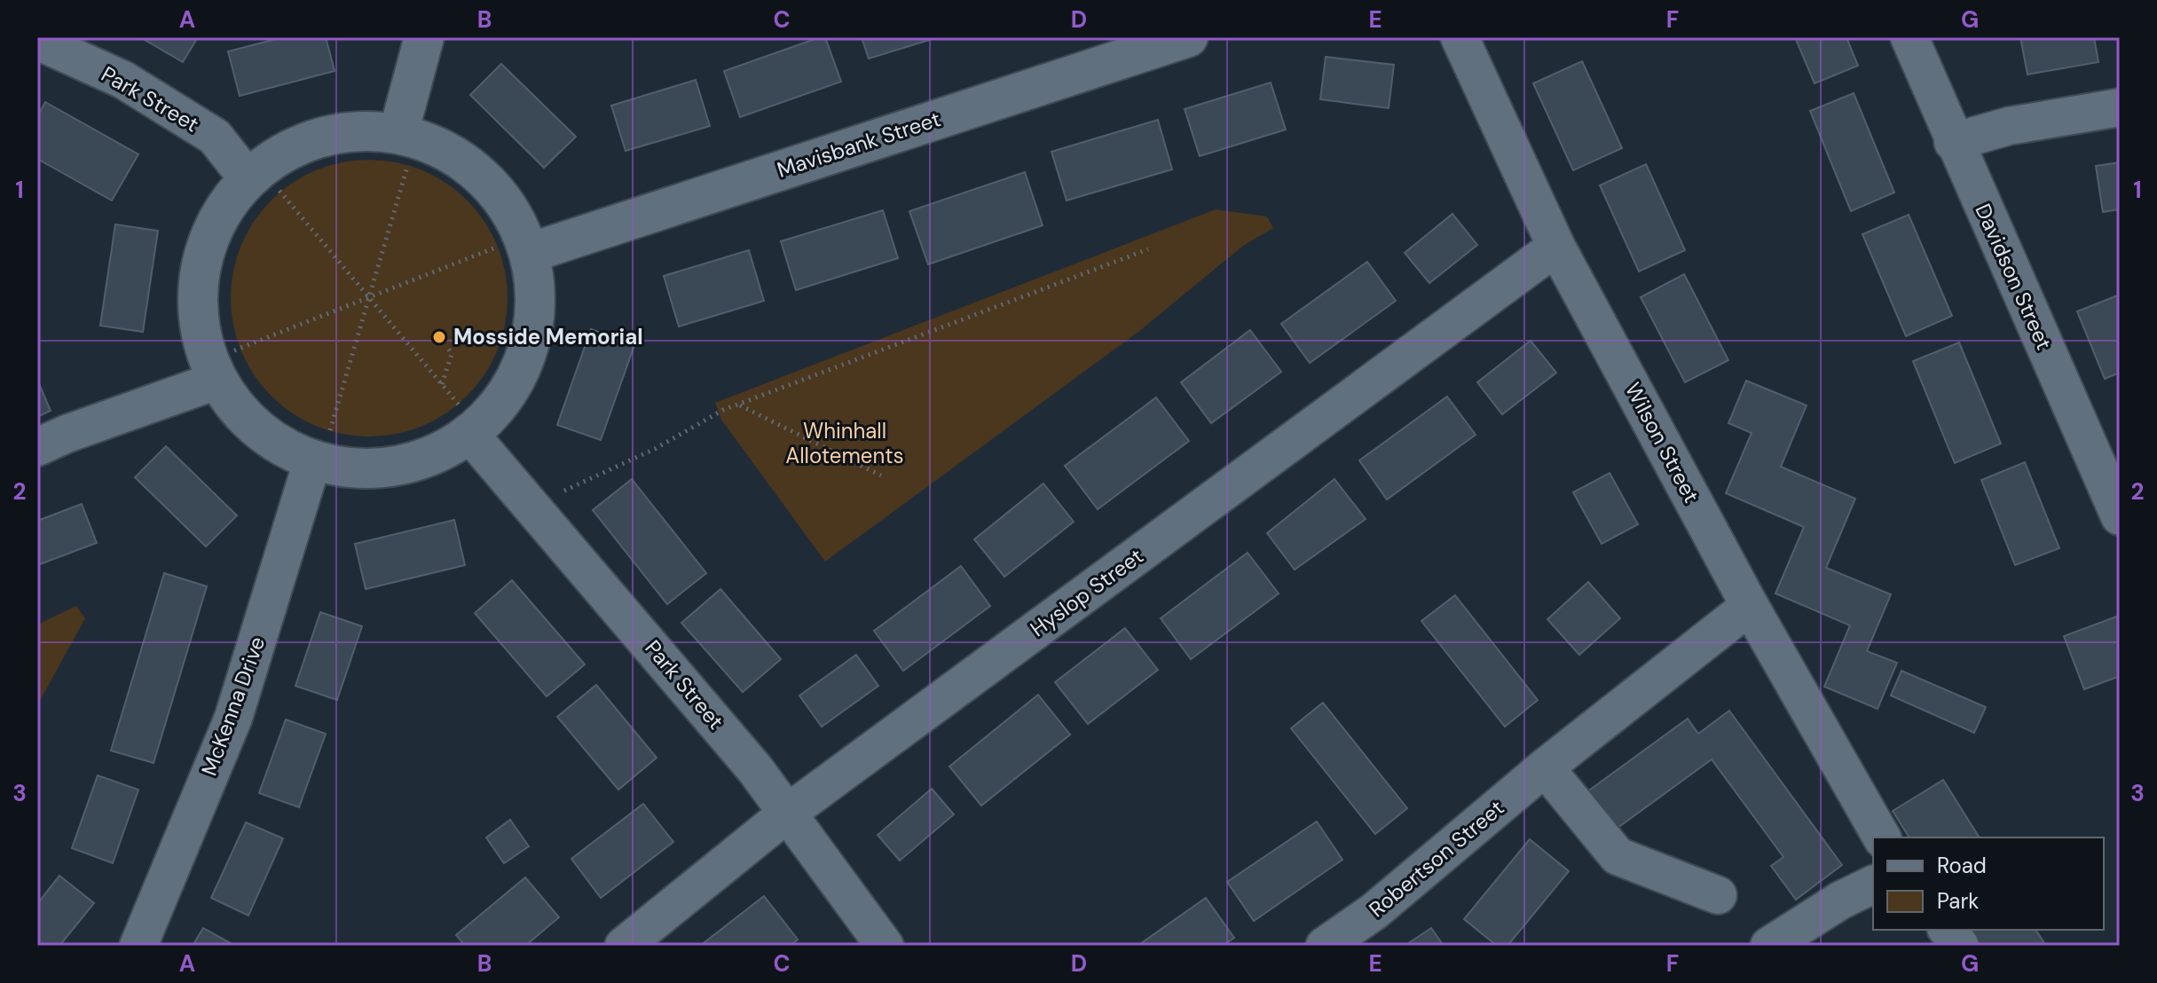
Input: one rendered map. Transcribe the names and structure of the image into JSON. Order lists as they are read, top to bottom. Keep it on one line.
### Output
{"streets":{"street":["Park Street","Mavisbank Street","Davidson Street","Wilson Street","Hyslop Street","McKenna Drive","Robertson Street"]},"crossings":[["Park Street","Hyslop Street"],["Wilson Street","Hyslop Street"],["Wilson Street","Robertson Street"]],"parks":["Whinhall Allotements"],"places":["Mosside Memorial"],"legend":["Road","Park"],"grid":{"columns":["A","B","C","D","E","F","G"],"rows":["1","2","3"]}}
